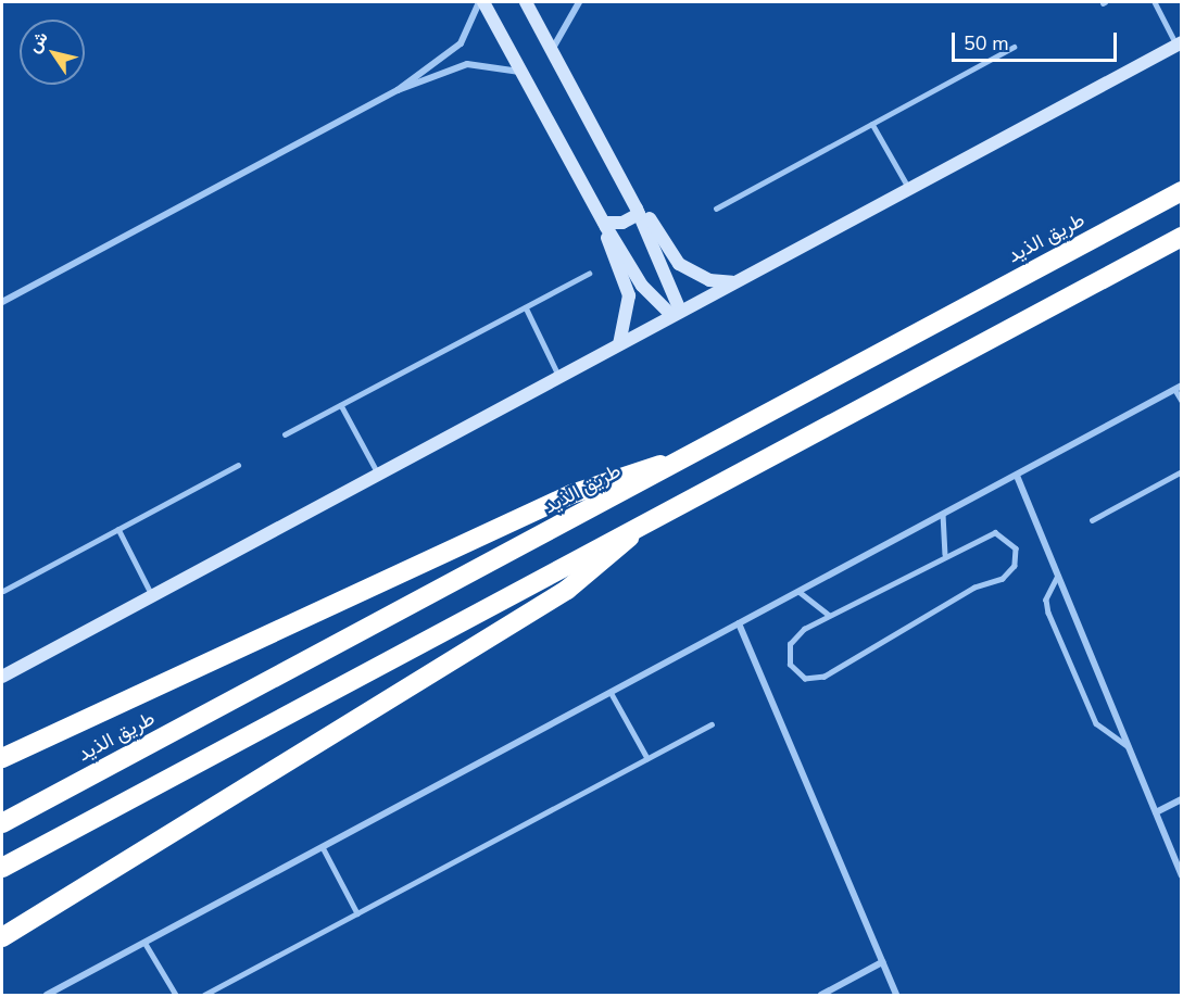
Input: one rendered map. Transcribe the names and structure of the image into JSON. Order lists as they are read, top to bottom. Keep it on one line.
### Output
{"streets":{"highway":["طريق الذيد"]},"scale_bar":"50 m","north":"top left"}
